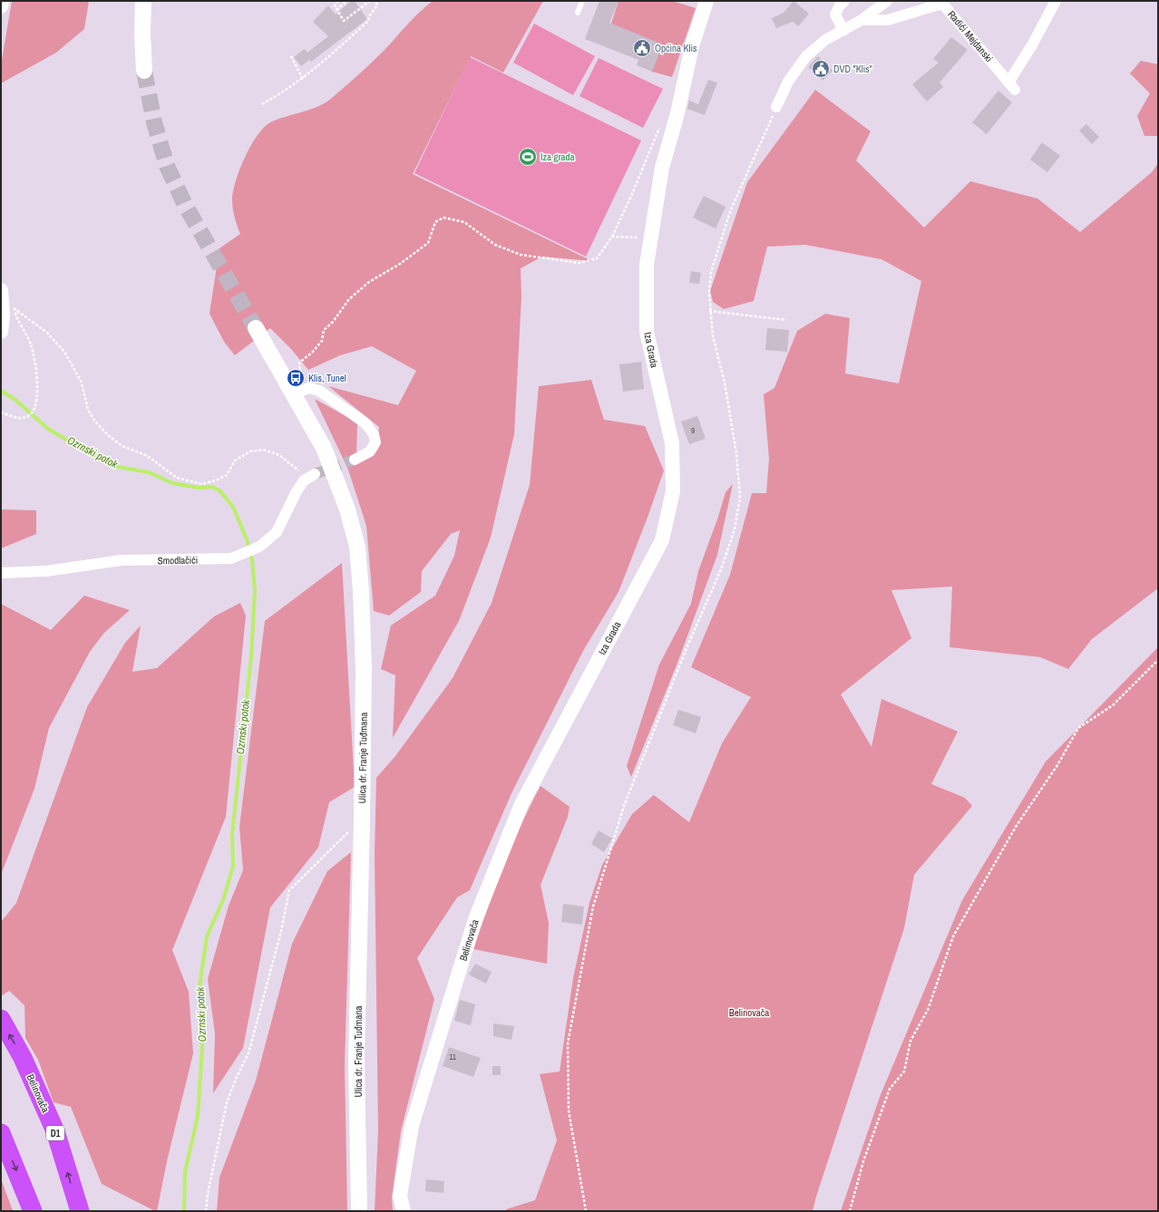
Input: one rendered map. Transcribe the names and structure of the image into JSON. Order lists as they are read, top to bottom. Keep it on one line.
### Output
{"streets":{"highway":["Belinovača","D1"],"main road":["Ulica dr. Franje Tuđmana"],"street":["Radići Mejdanski","Iza Grada","Smodlačići","Belimovača"]},"crossings":[["Iza Grada","Belimovača"]],"water":["Ozrnski potok"],"parks":["Belinovača"],"places":{"public building":["Općina Klis","DVD \"Klis\""],"sports":["Iza grada"],"bus stop":["Klis, Tunel"]},"house_numbers":["9","11"]}
